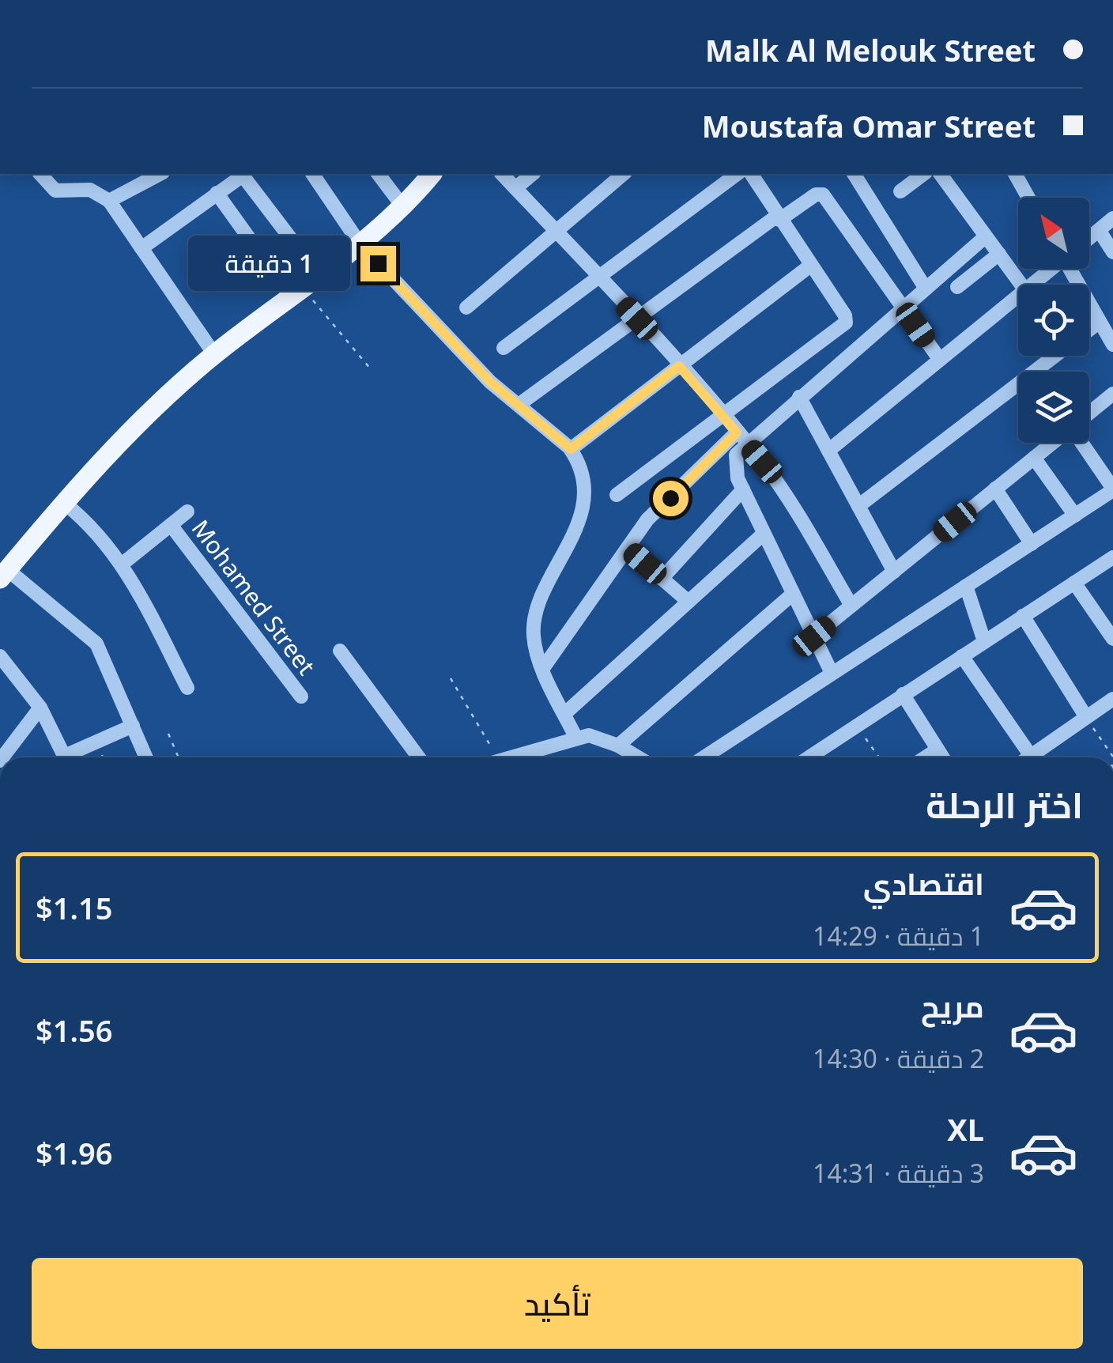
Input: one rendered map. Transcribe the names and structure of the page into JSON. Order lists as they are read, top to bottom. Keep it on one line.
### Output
{"streets":{"street":["Mohamed Street"]},"north":"top left","page":{"banner":["Malk Al Melouk Street","Moustafa Omar Street"],"bubble":"1 دقيقة","heading":"اختر الرحلة","list":[{"name":"اقتصادي","note":"1 دقيقة · 14:29","value":"$1.15"},{"name":"مريح","note":"2 دقيقة · 14:30","value":"$1.56"},{"name":"XL","note":"3 دقيقة · 14:31","value":"$1.96"}],"buttons":"تأكيد"}}
